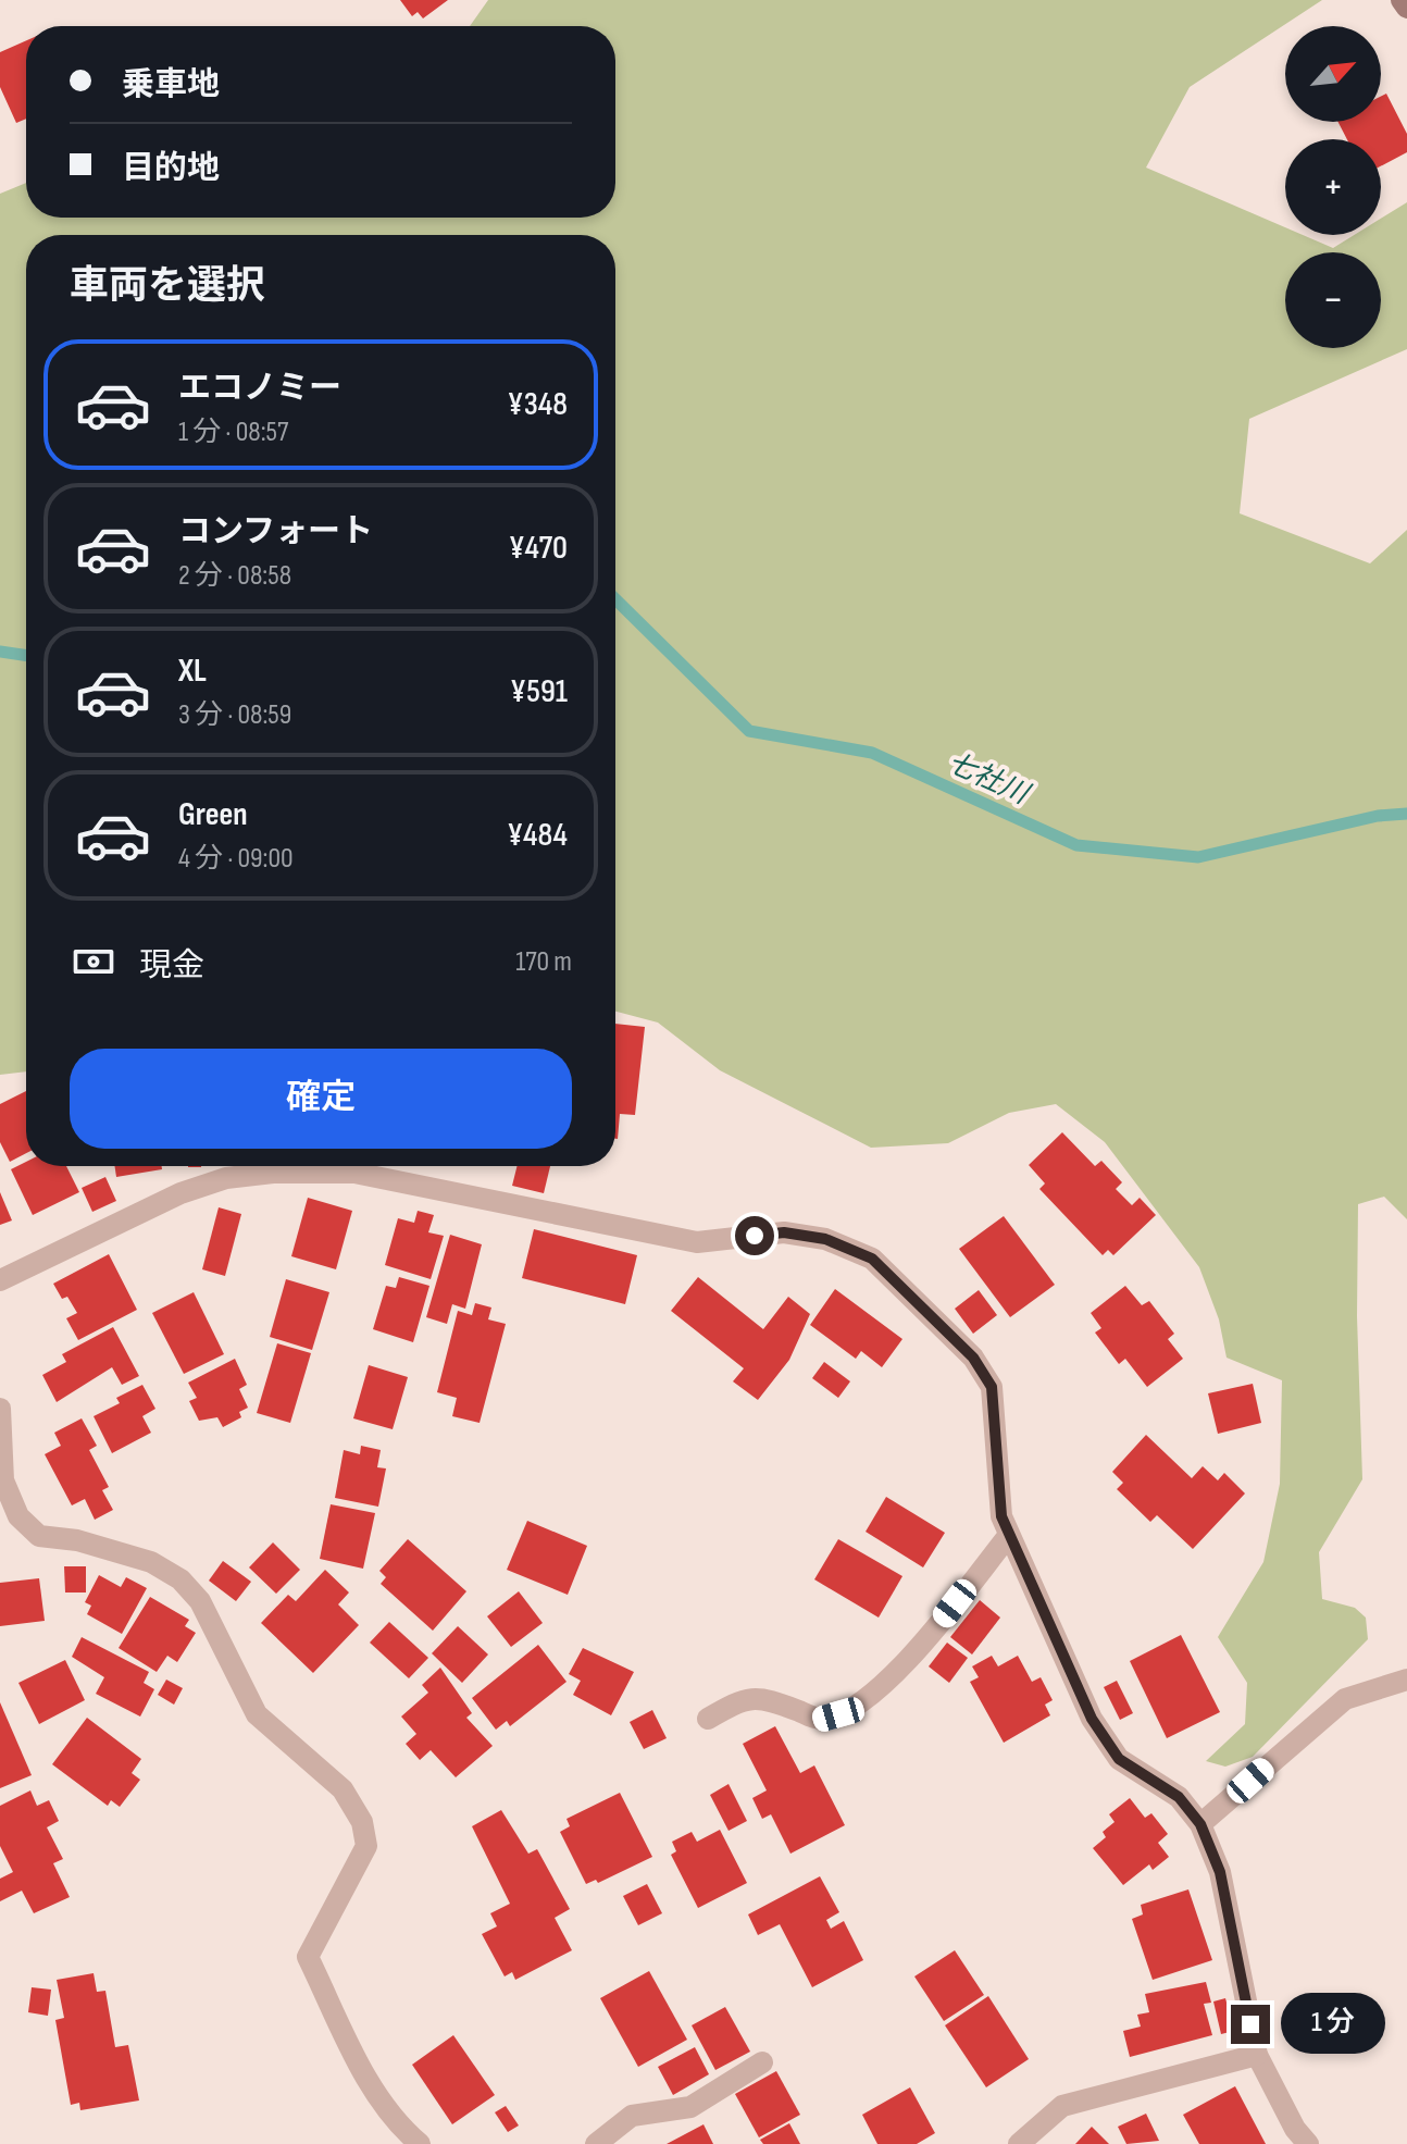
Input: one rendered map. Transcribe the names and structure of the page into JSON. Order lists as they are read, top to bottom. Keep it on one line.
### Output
{"water":["七社川"],"north":"top right","page":{"map_buttons":["+","−"],"banner":["乗車地","目的地"],"heading":"車両を選択","list":[{"name":"エコノミー","note":"1 分 · 08:57","value":"¥348"},{"name":"コンフォート","note":"2 分 · 08:58","value":"¥470"},{"name":"XL","note":"3 分 · 08:59","value":"¥591"},{"name":"Green","note":"4 分 · 09:00","value":"¥484"}],"pay":["現金","170 m"],"buttons":"確定","bubble":"1 分"}}
